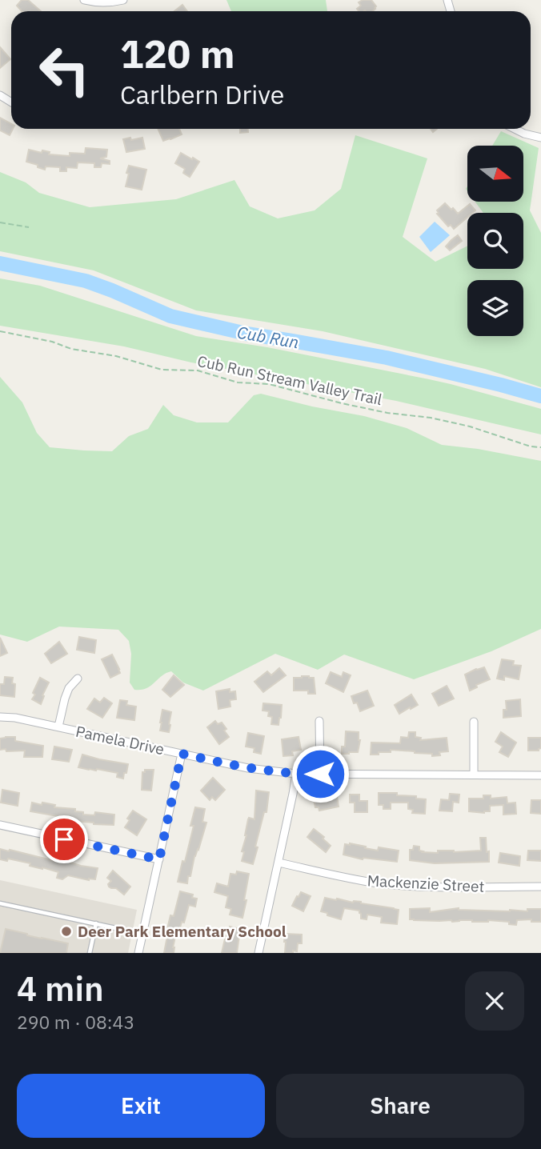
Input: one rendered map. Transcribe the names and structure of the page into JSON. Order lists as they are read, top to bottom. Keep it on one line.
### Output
{"streets":{"street":["Pamela Drive","Mackenzie Street"],"path":["Cub Run Stream Valley Trail"]},"water":["Cub Run"],"places":["Deer Park Elementary School"],"north":"right","page":{"turn":["120 m","Carlbern Drive"],"heading":["4 min","290 m · 08:43"],"buttons":["Exit","Share"]}}
